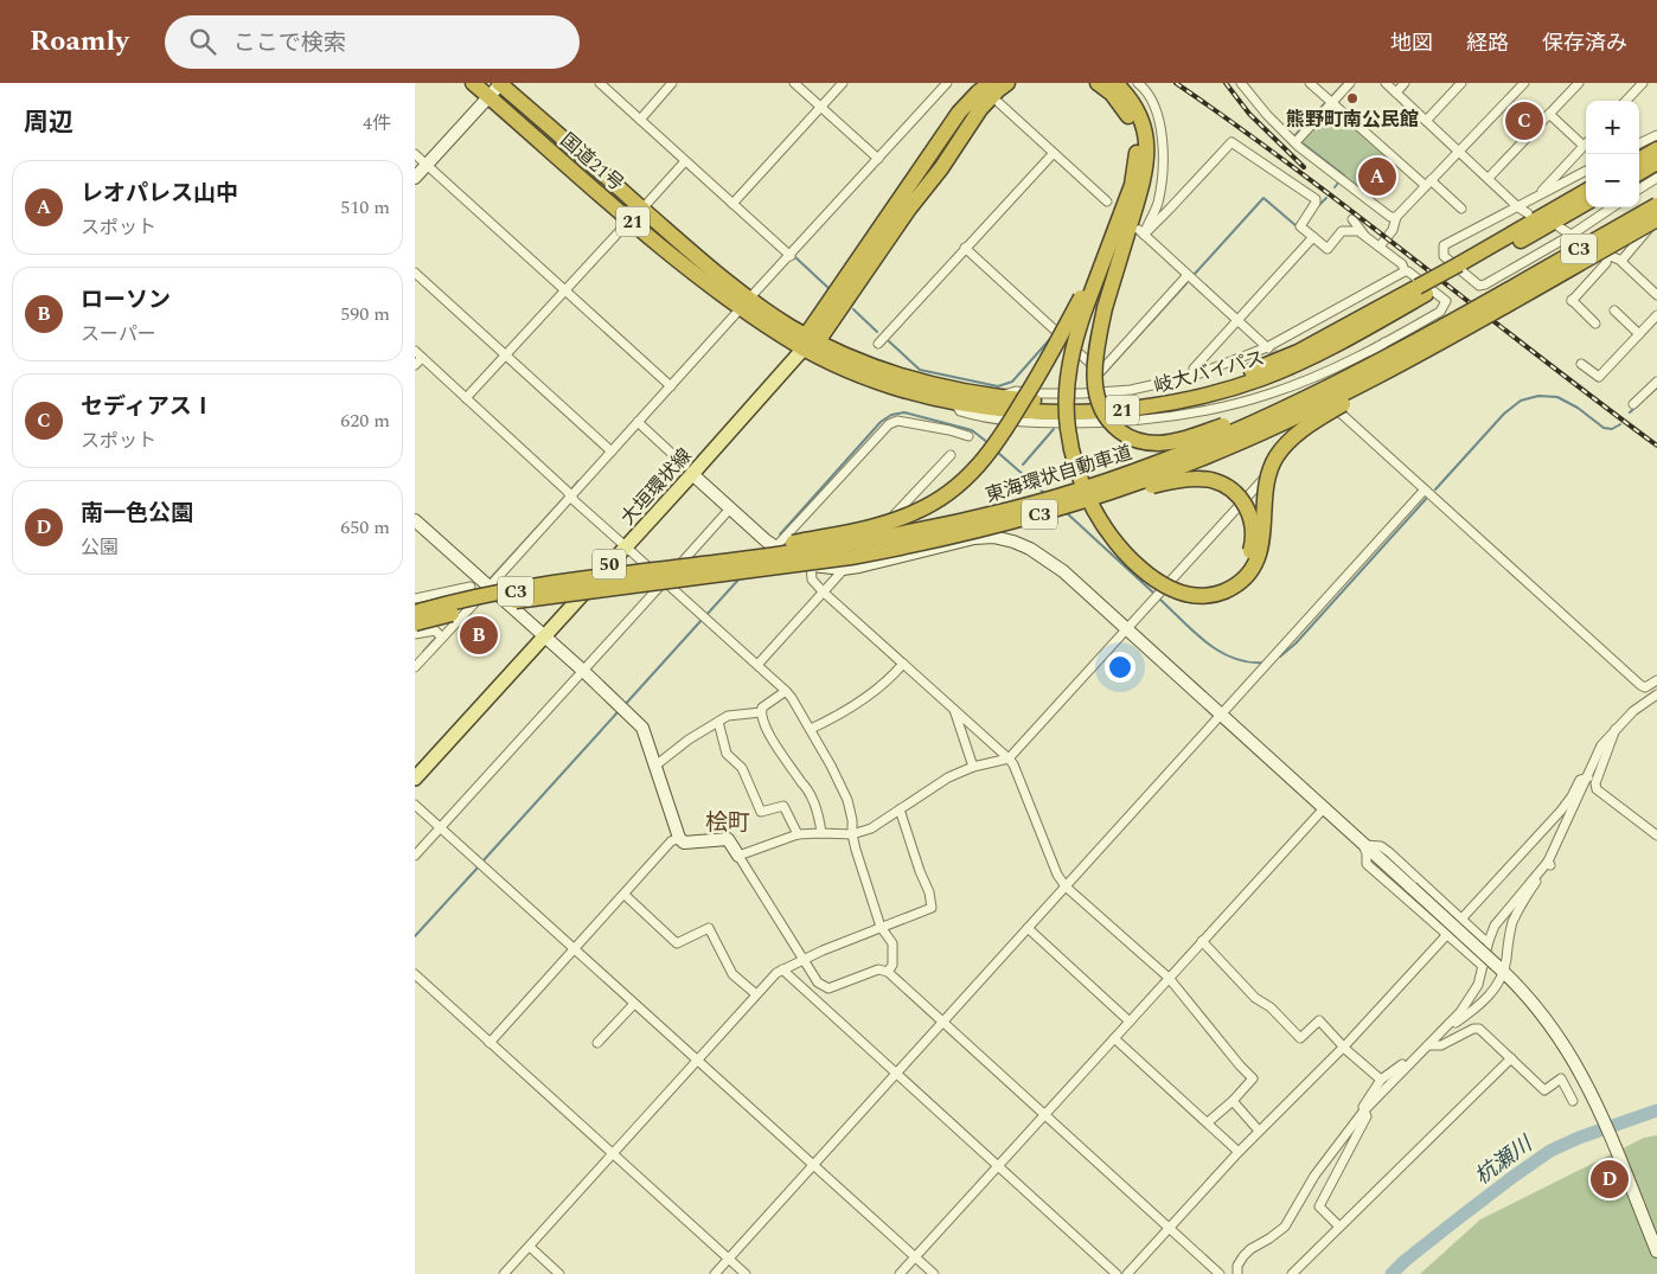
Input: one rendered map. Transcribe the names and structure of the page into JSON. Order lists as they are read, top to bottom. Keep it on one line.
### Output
{"streets":{"highway":["国道21号","21","C3","岐大バイパス","東海環状自動車道"],"main road":["大垣環状線","50"]},"crossings":[["国道21号","岐大バイパス"],["国道21号","大垣環状線"],["岐大バイパス","大垣環状線"]],"districts":["桧町"],"water":["杭瀬川"],"places":["熊野町南公民館"],"page":{"header":"Roamly","search":"ここで検索","nav":["地図","経路","保存済み"],"heading":["周辺","4件"],"pins":["C","A","B","D"],"map_buttons":["+","−"],"list":[{"mark":"A","name":"レオパレス山中","note":"スポット","value":"510 m"},{"mark":"B","name":"ローソン","note":"スーパー","value":"590 m"},{"mark":"C","name":"セディアスⅠ","note":"スポット","value":"620 m"},{"mark":"D","name":"南一色公園","note":"公園","value":"650 m"}]}}
